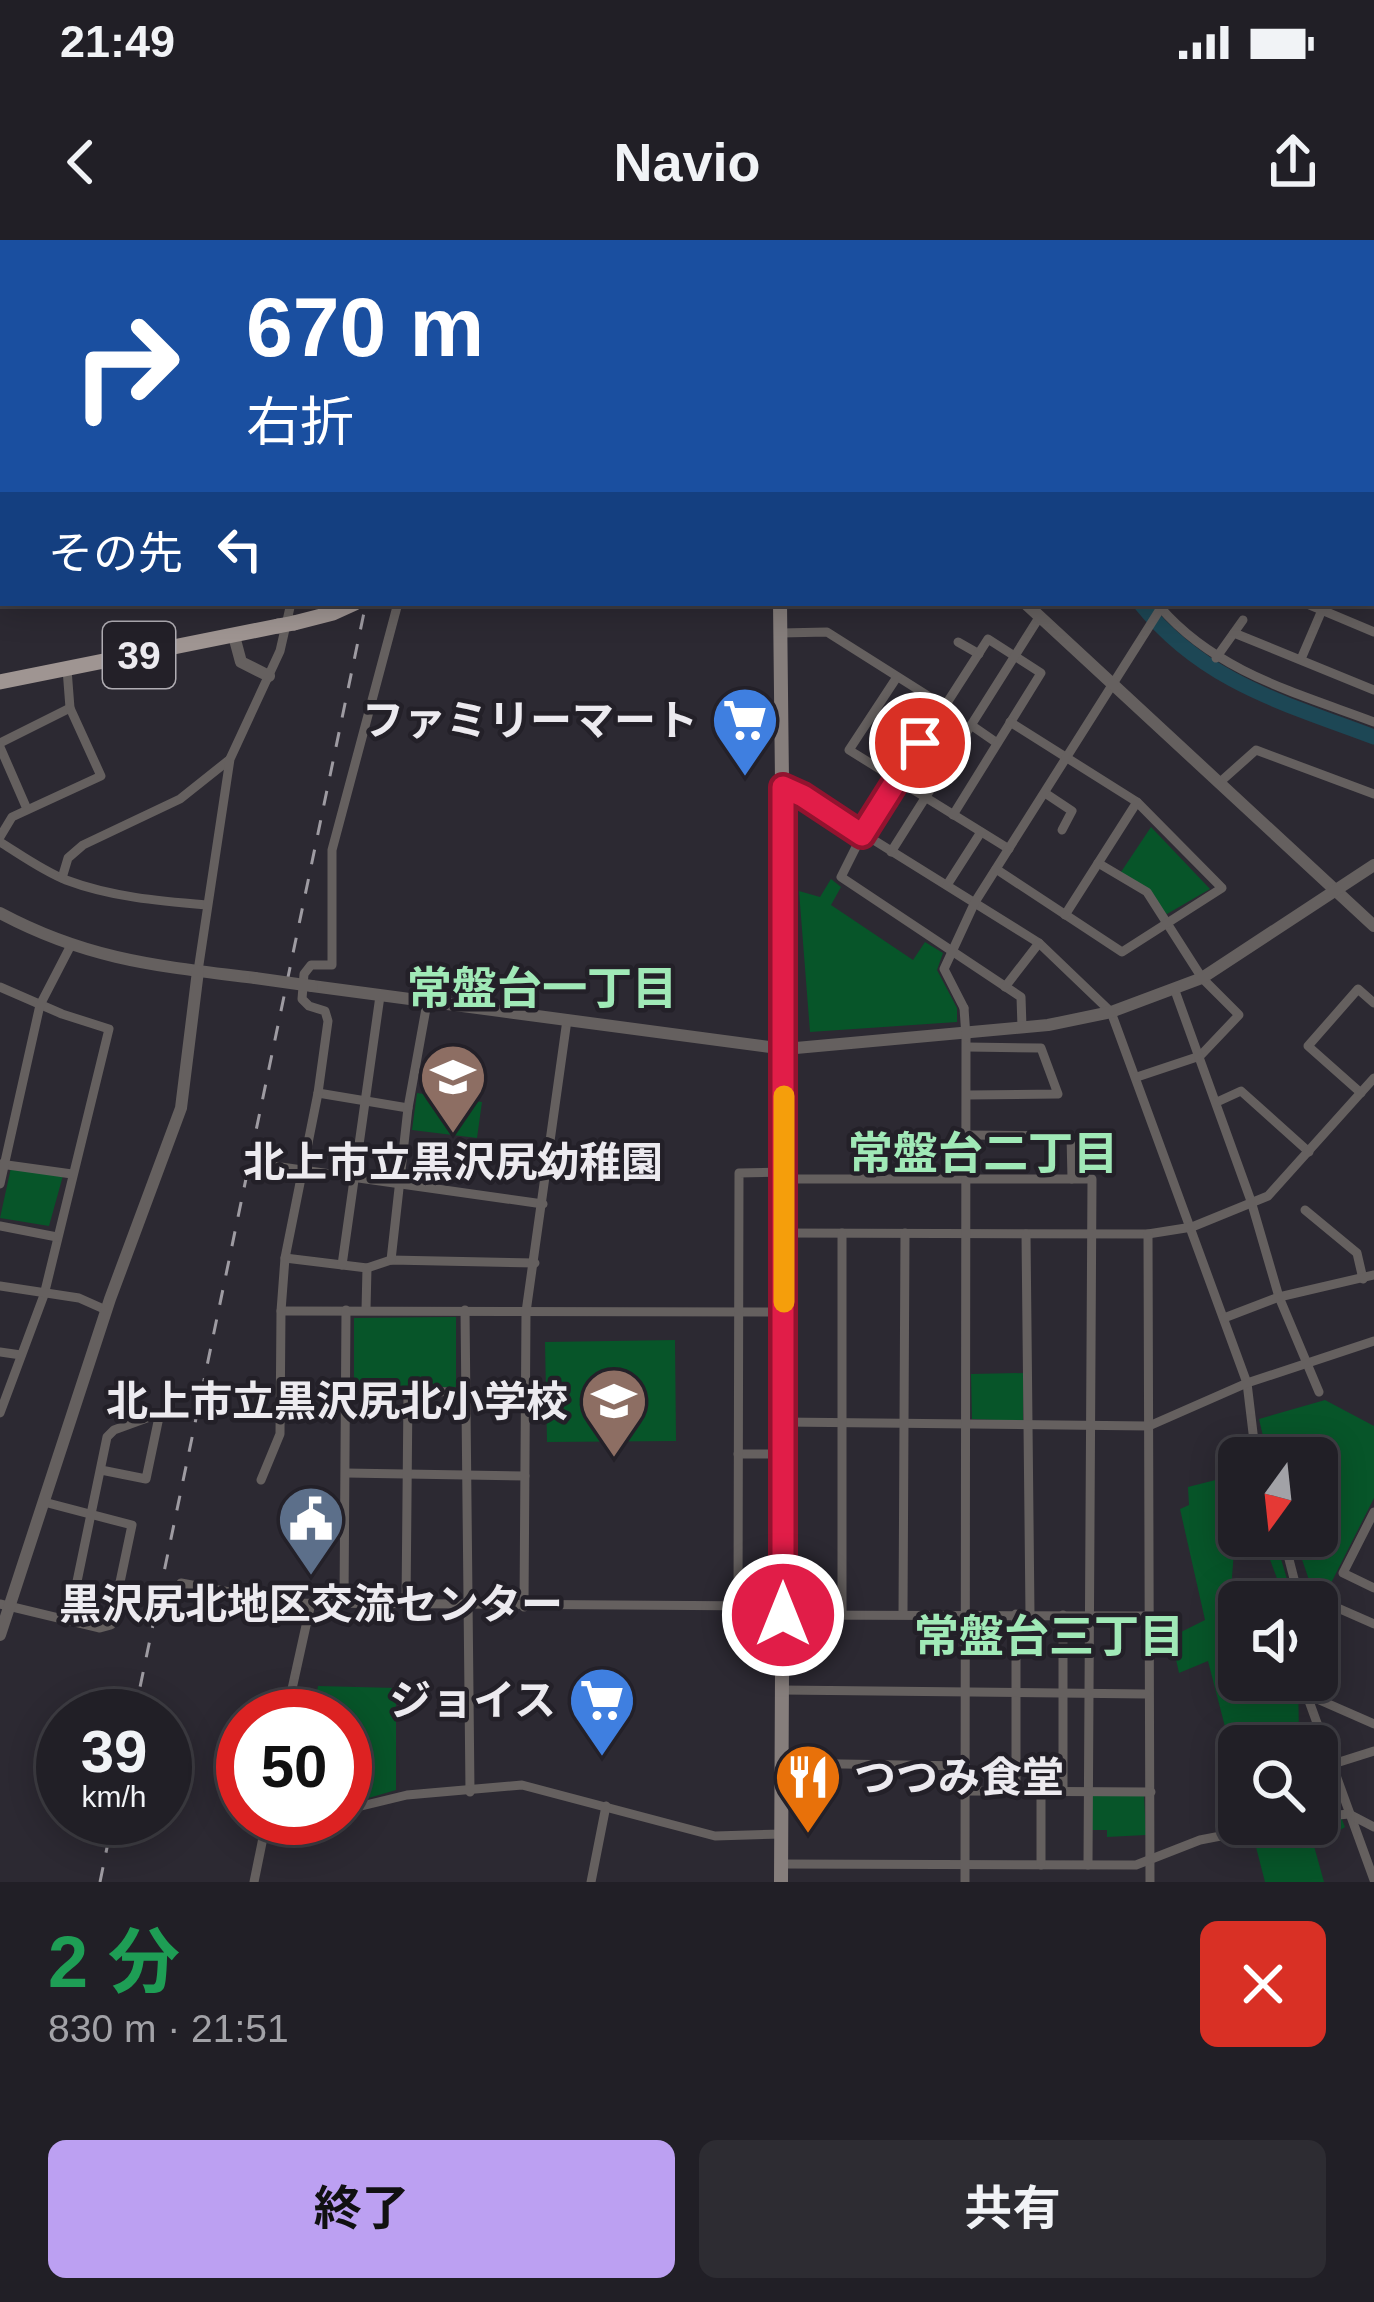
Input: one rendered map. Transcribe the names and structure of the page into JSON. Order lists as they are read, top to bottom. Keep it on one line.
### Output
{"streets":{"main road":["39"]},"districts":["常盤台一丁目","常盤台二丁目","常盤台三丁目"],"places":{"supermarket":["ファミリーマート","ジョイス"],"school or university":["北上市立黒沢尻幼稚園","北上市立黒沢尻北小学校"],"public building":["黒沢尻北地区交流センター"],"restaurant":["つつみ食堂"]},"north":"bottom","page":{"status":"21:49","header":"Navio","turn":["670 m","右折"],"then":"その先","speed":"39 km/h","limit":"50","heading":["2 分","830 m · 21:51"],"buttons":["終了","共有"]}}
